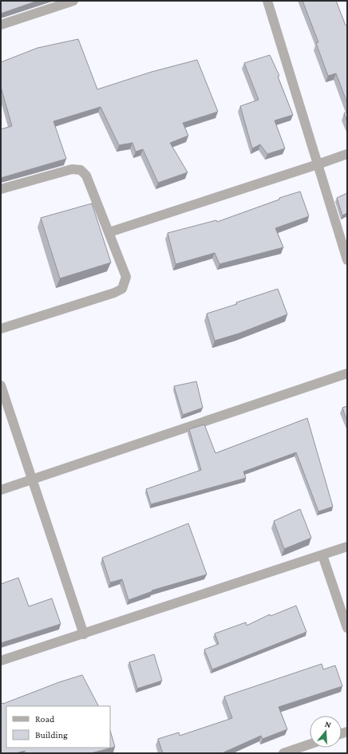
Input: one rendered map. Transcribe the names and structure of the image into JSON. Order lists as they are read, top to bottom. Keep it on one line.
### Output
{"legend":["Road","Building"],"north":"top"}
